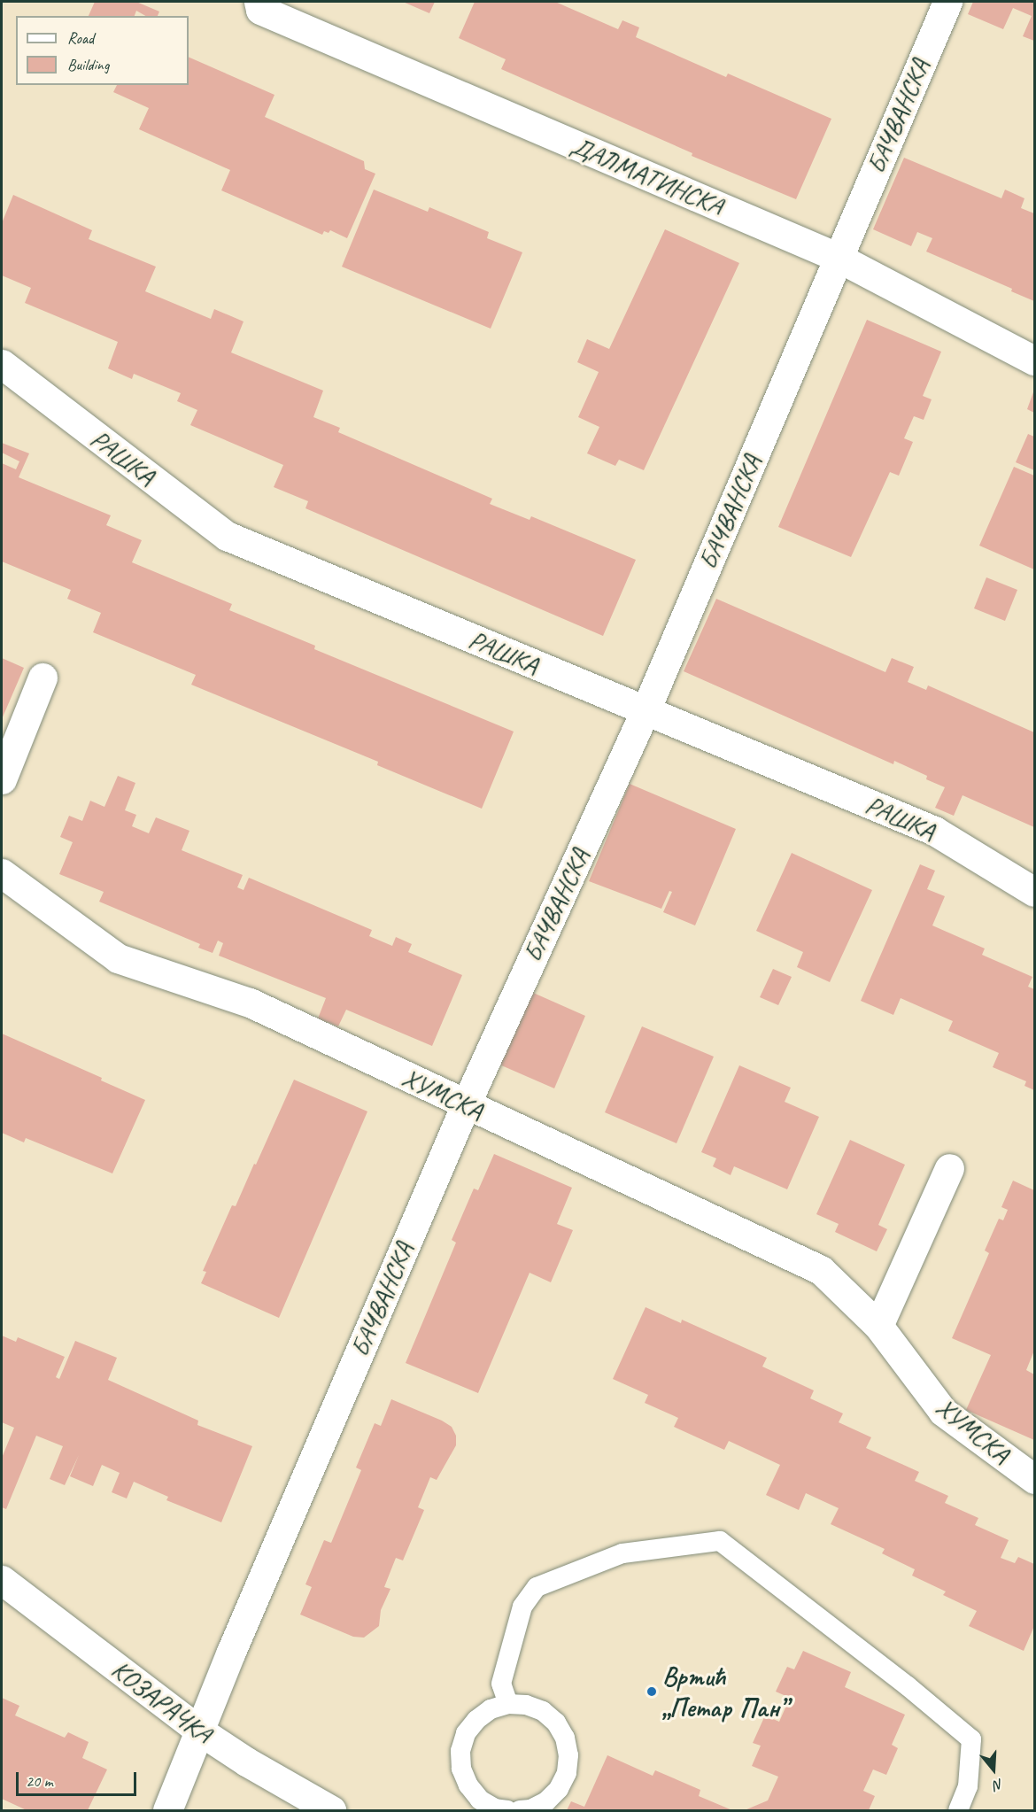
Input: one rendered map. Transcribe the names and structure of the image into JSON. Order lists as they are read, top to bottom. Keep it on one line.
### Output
{"streets":{"street":["БАЧВАНСКА","ДАЛМАТИНСКА","РАШКА","ХУМСКА","КОЗАРАЧКА"]},"crossings":[["БАЧВАНСКА","ДАЛМАТИНСКА"],["БАЧВАНСКА","РАШКА"],["БАЧВАНСКА","ХУМСКА"],["БАЧВАНСКА","КОЗАРАЧКА"]],"places":["Вртић „Петар Пан”"],"legend":["Road","Building"],"scale_bar":"20 m","north":"bottom"}
